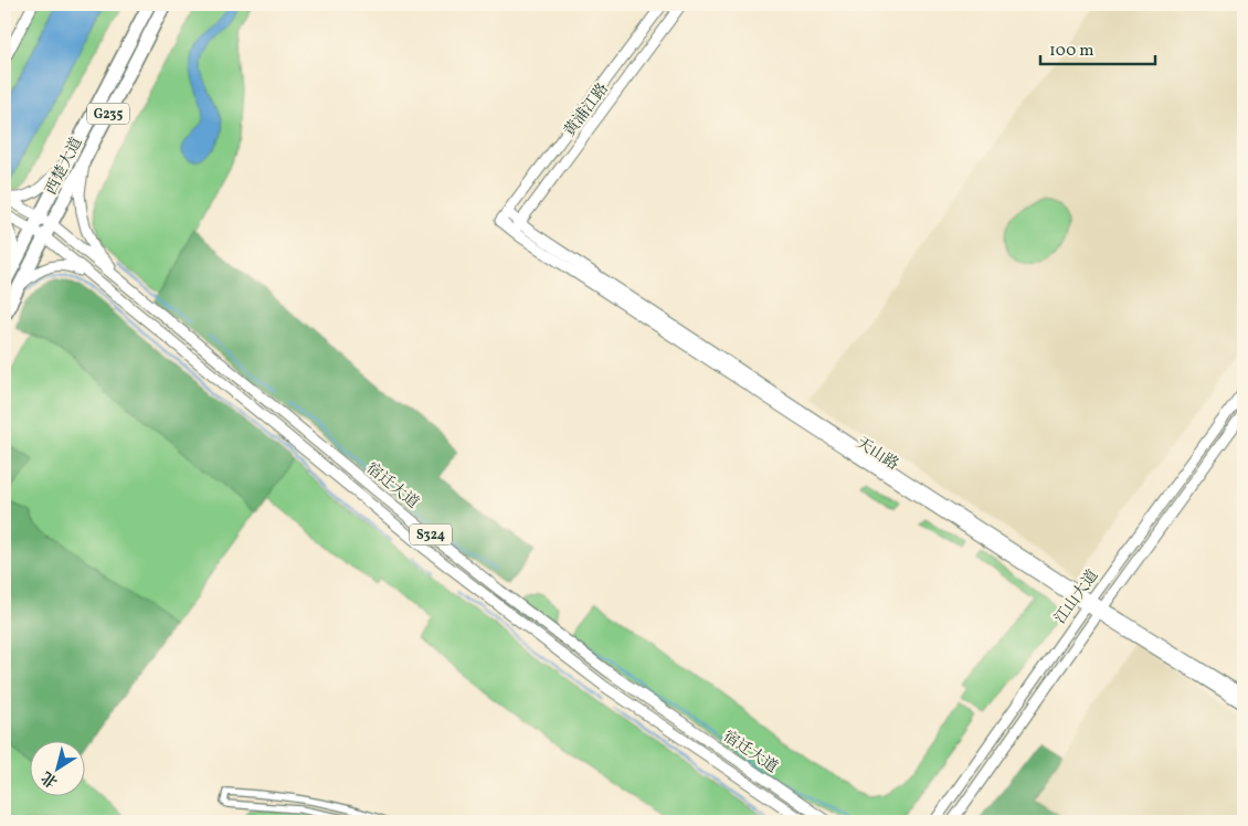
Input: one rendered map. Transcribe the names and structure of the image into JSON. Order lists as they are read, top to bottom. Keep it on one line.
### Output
{"streets":{"highway":["G235","西楚大道"],"main road":["黄浦江路","天山路","宿迁大道","S324","江山大道"]},"crossings":[["黄浦江路","天山路"],["西楚大道","宿迁大道"],["天山路","江山大道"]],"scale_bar":"100 m","north":"bottom left"}
